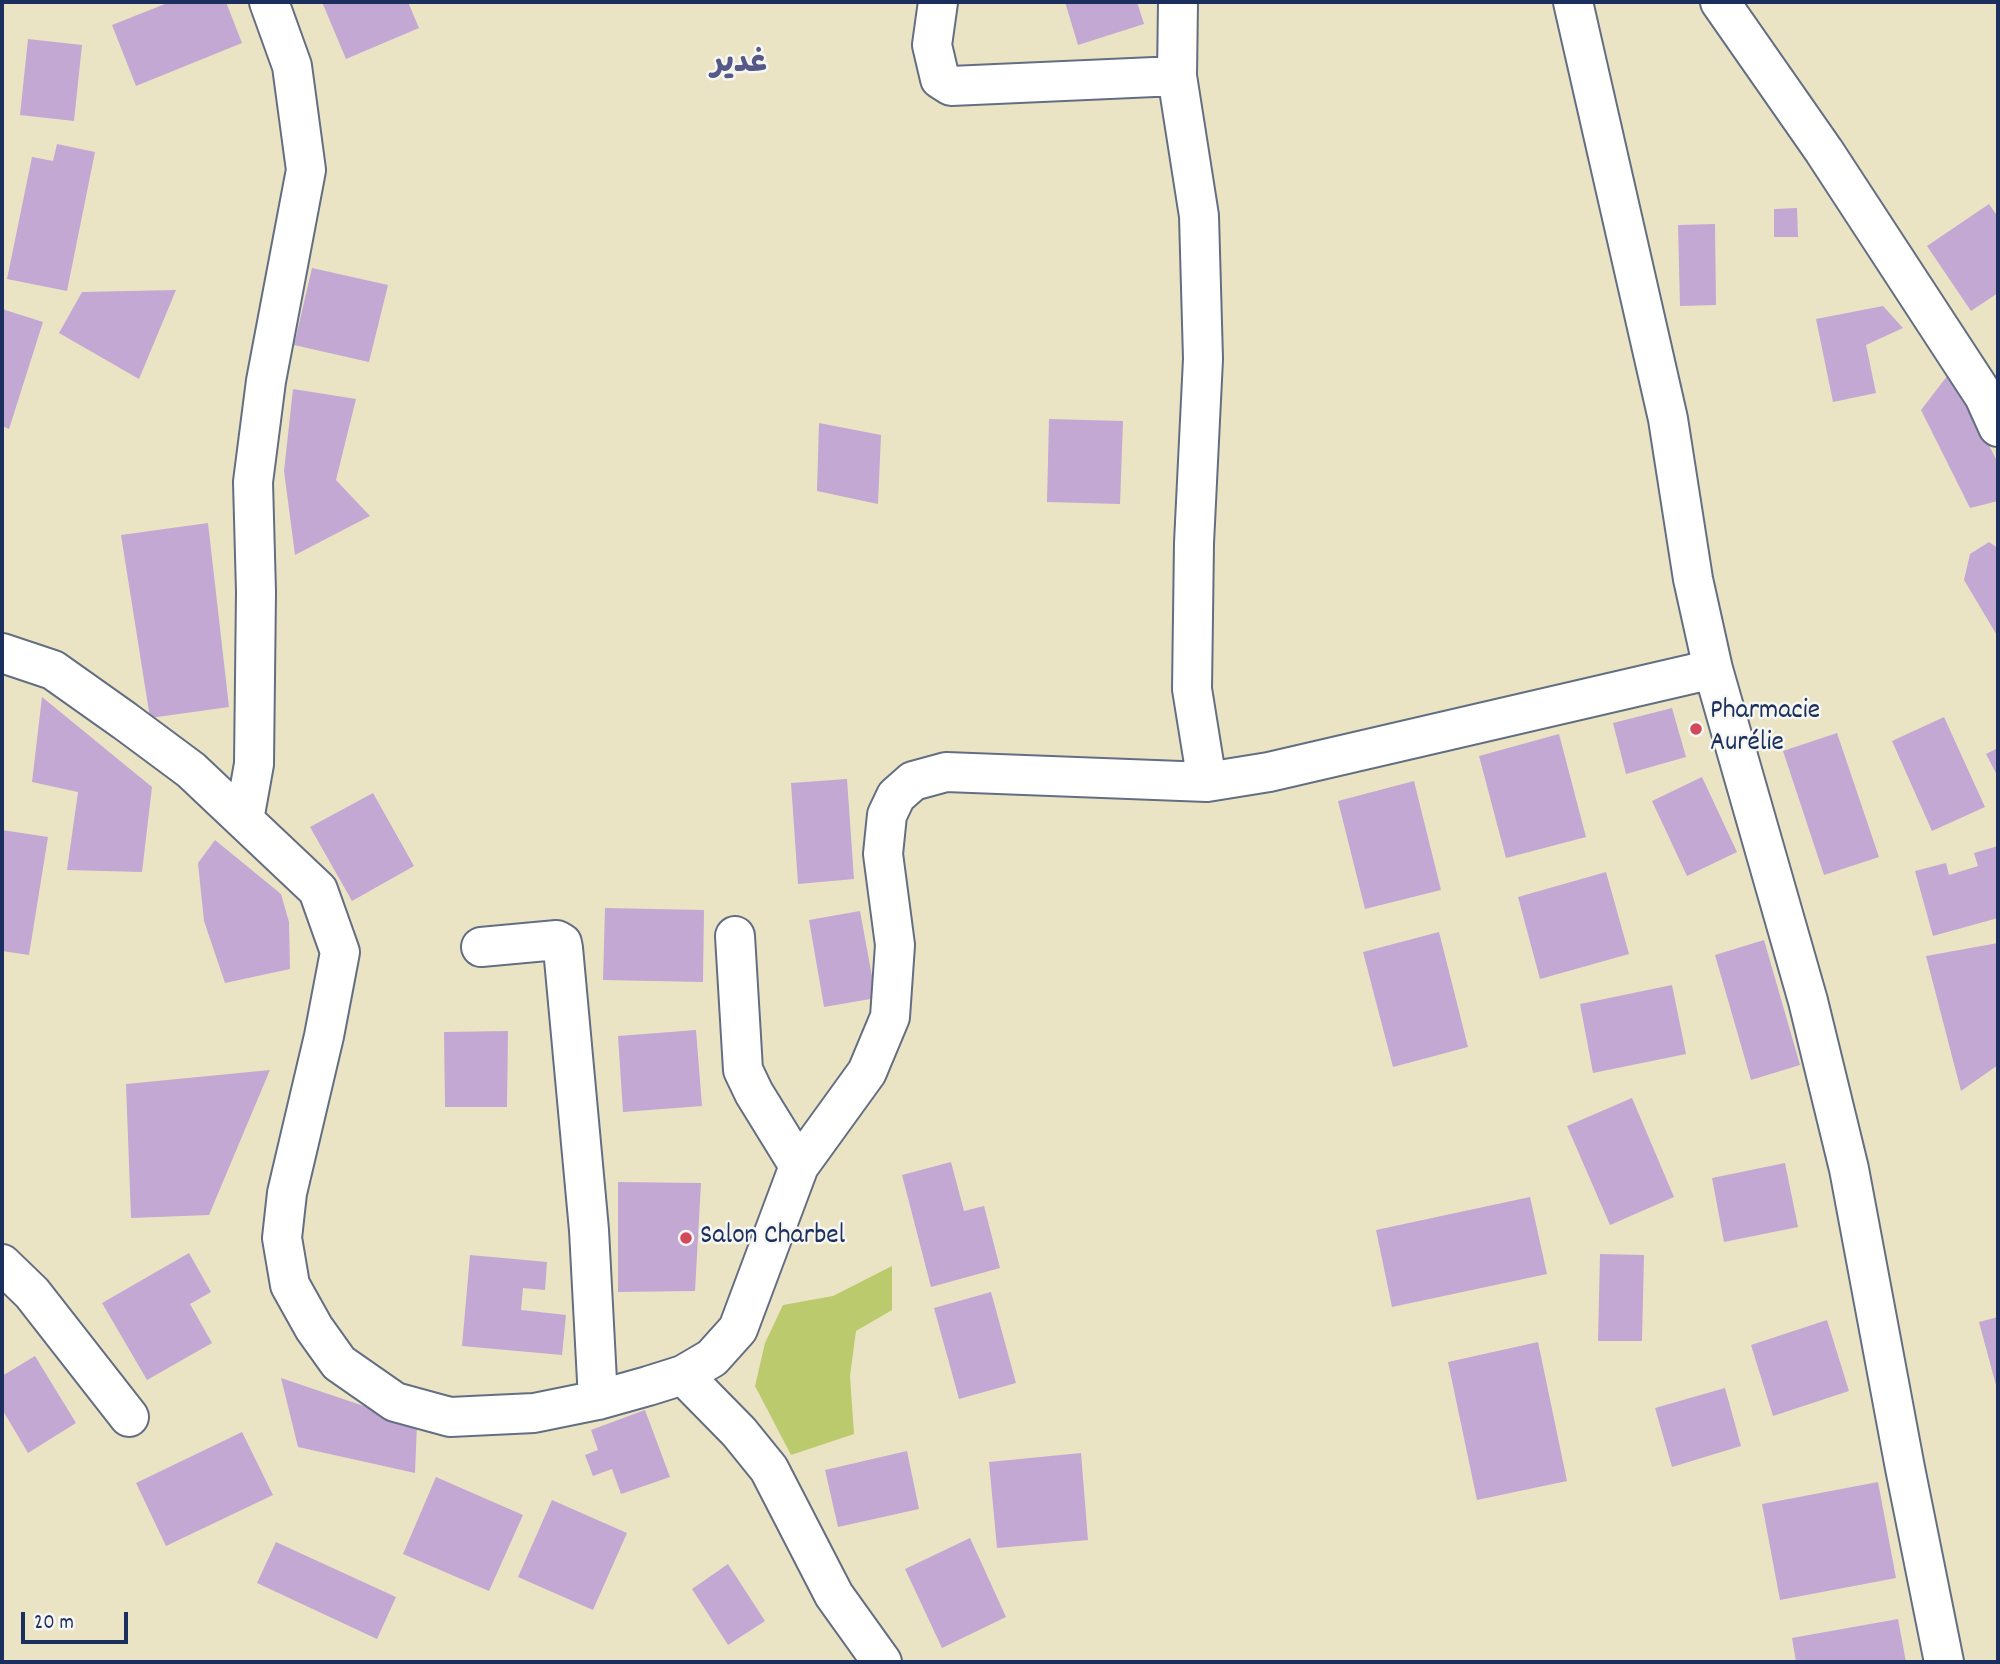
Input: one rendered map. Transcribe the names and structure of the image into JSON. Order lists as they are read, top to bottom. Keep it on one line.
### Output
{"districts":["غدير"],"places":["Pharmacie Aurélie","Salon Charbel"],"scale_bar":"20 m"}
